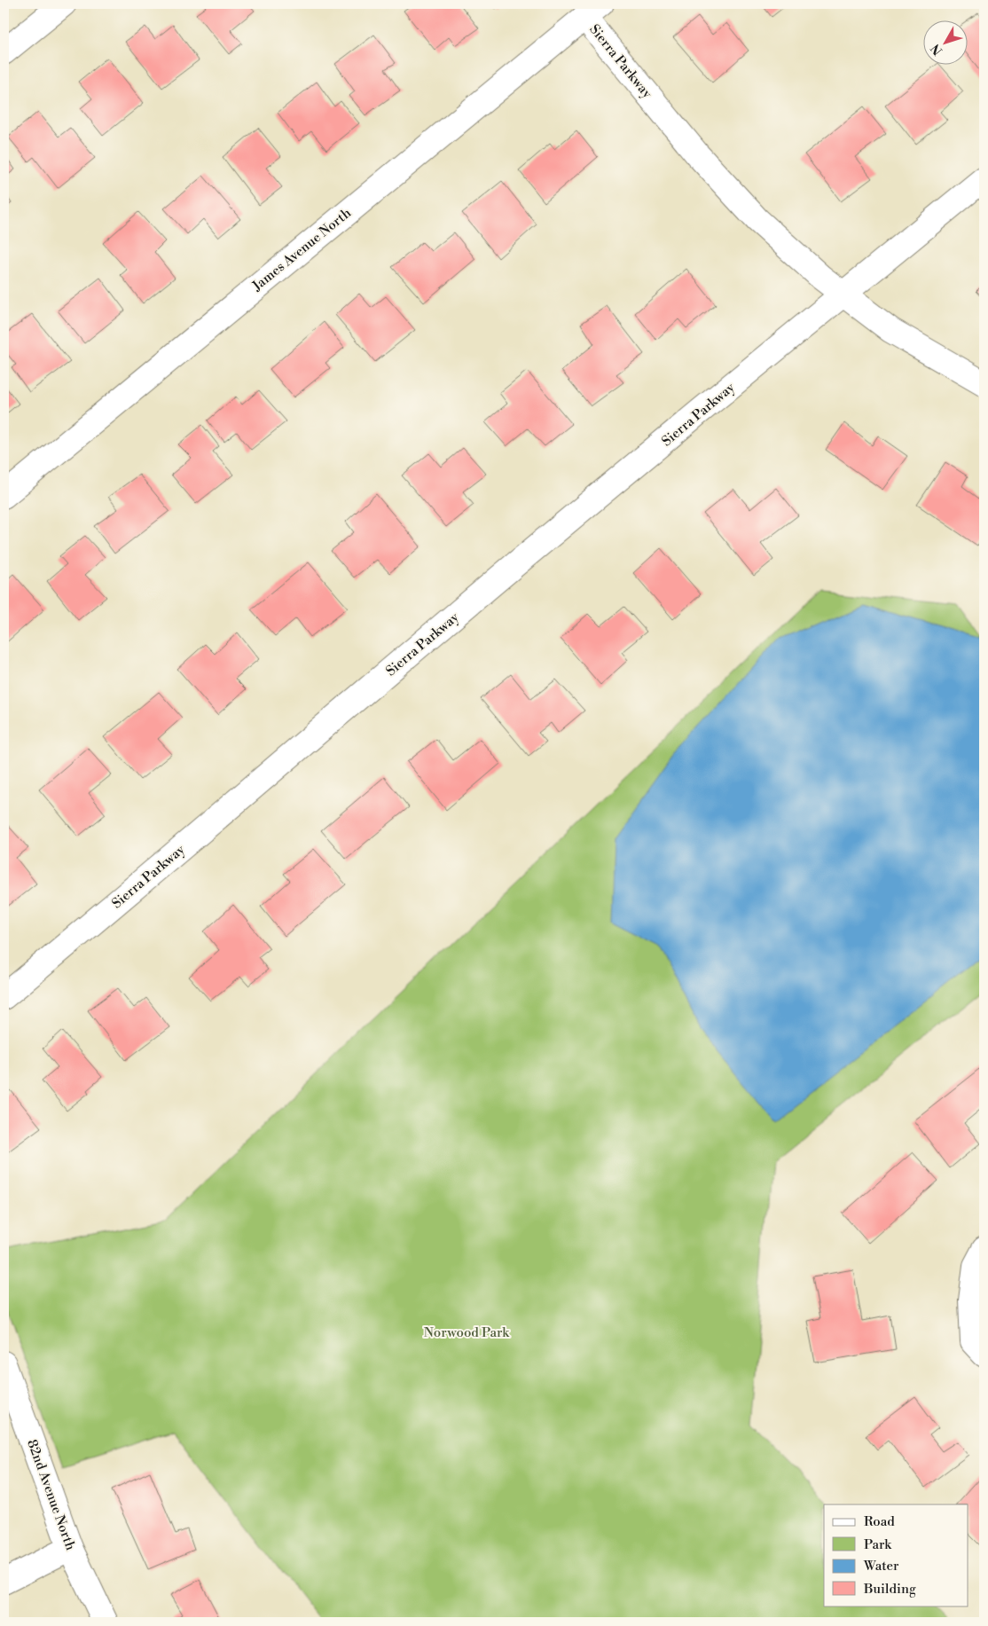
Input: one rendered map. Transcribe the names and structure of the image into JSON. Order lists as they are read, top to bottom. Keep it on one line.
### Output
{"streets":{"street":["Sierra Parkway","James Avenue North","82nd Avenue North"]},"crossings":[["Sierra Parkway","James Avenue North"]],"parks":["Norwood Park"],"legend":["Road","Park","Water","Building"],"north":"bottom left"}
